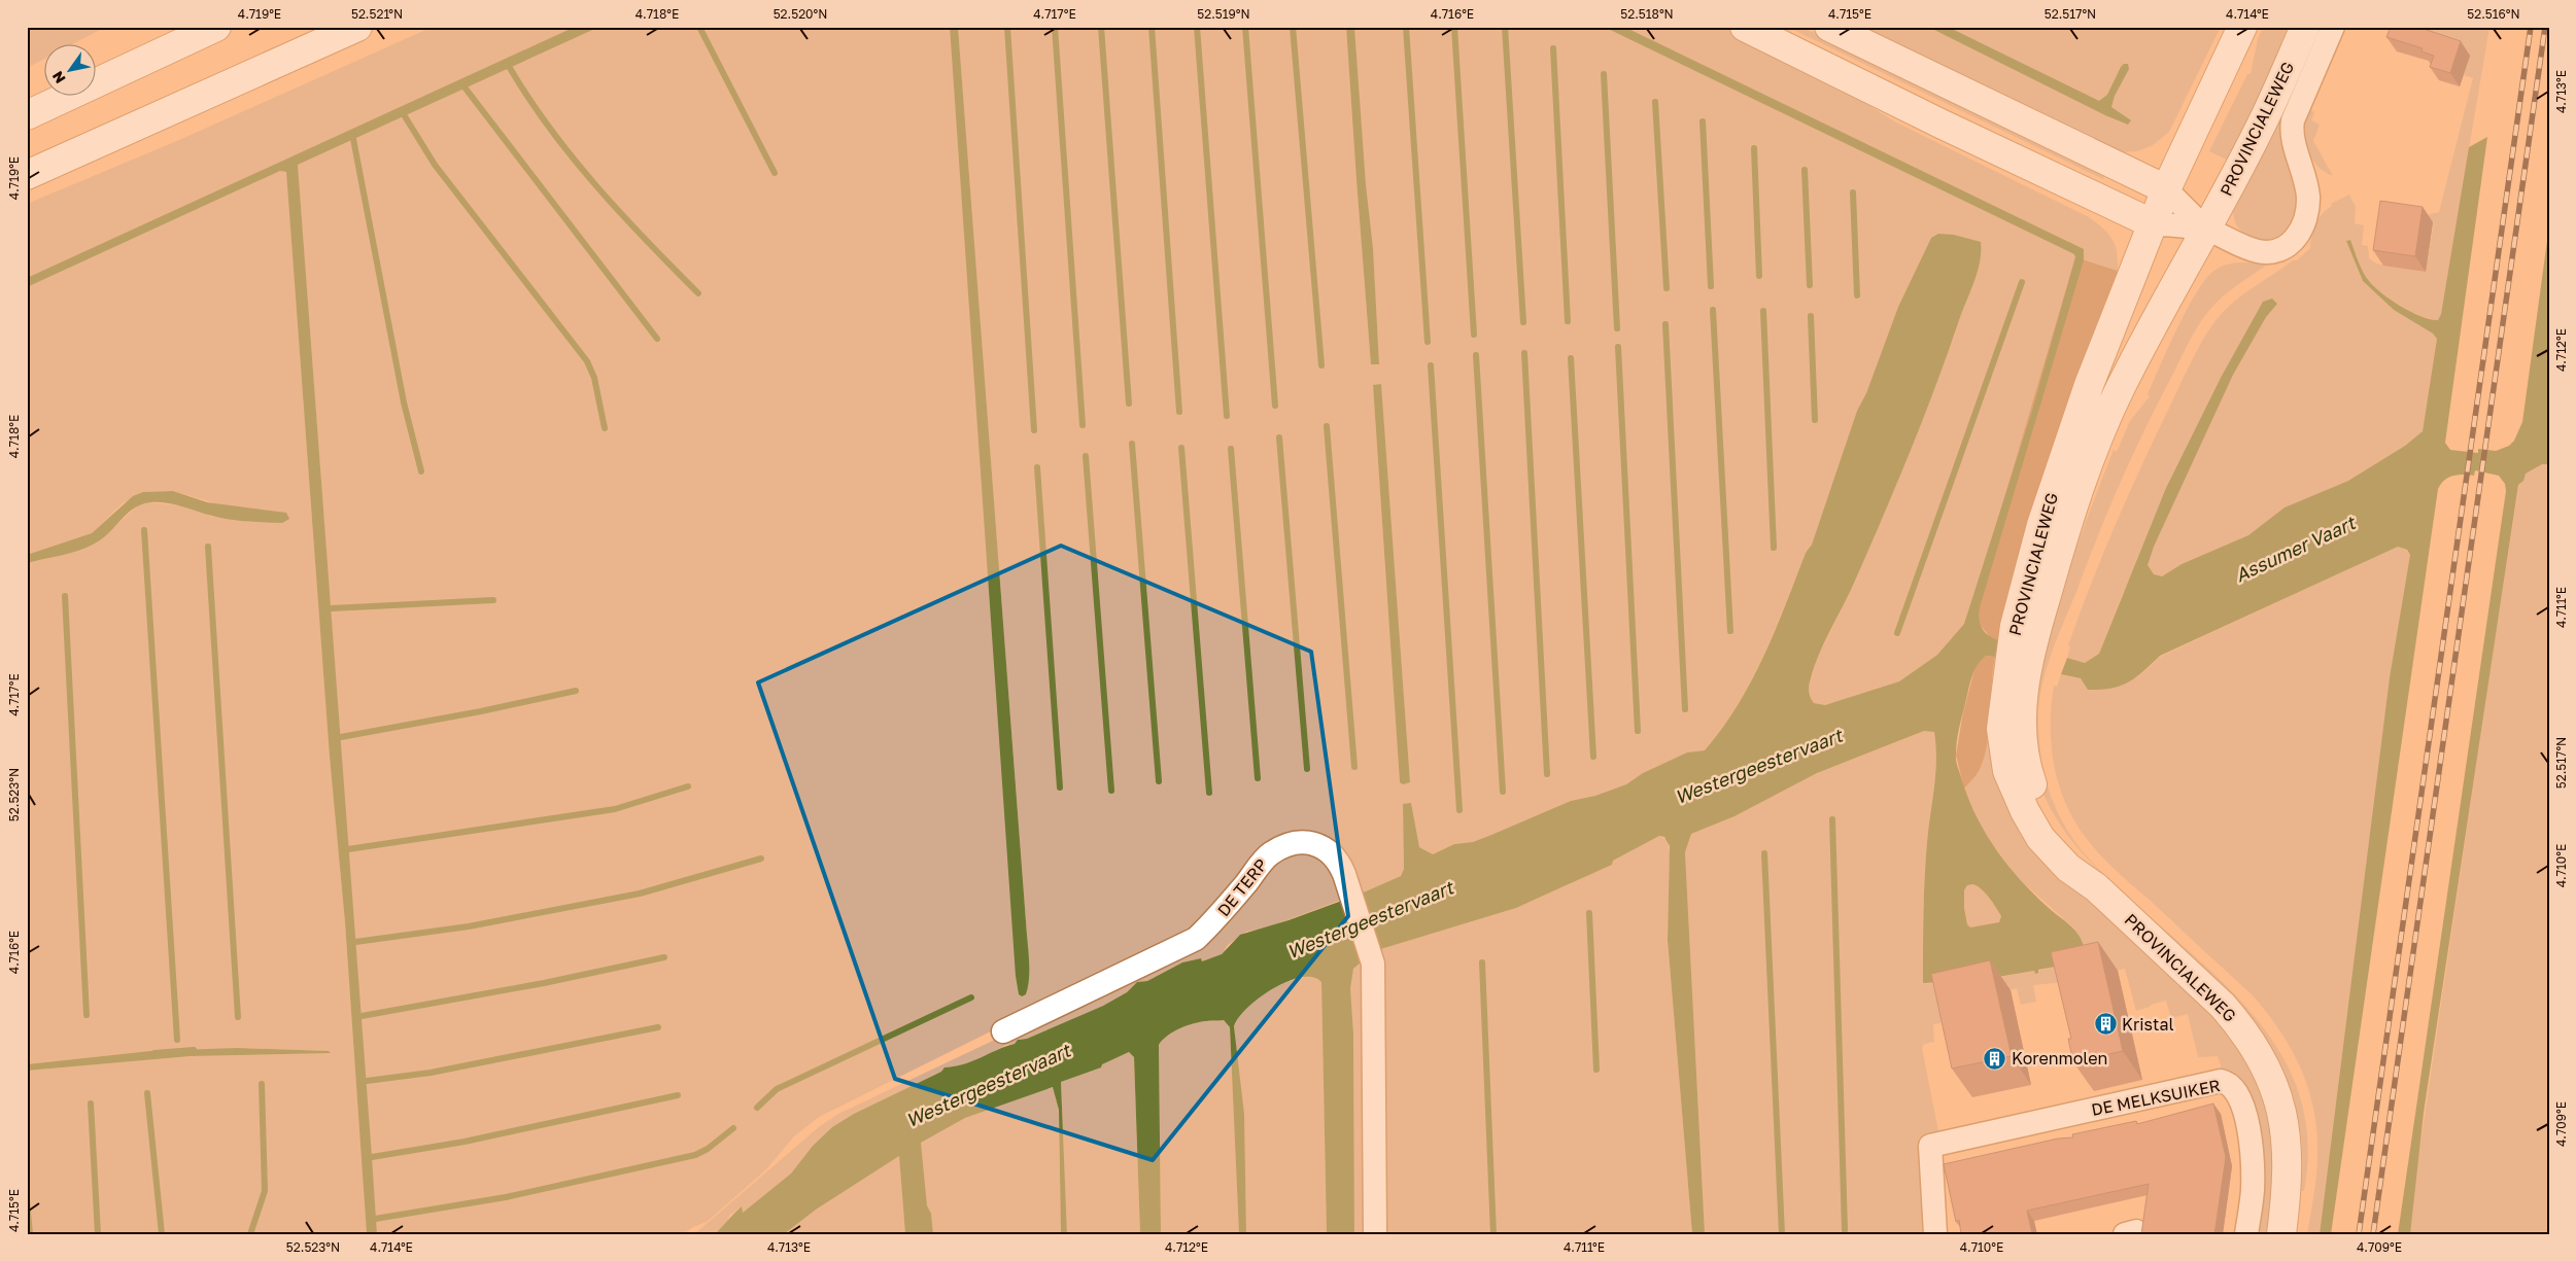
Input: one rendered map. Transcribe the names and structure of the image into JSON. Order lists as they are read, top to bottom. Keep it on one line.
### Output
{"streets":{"main road":["PROVINCIALEWEG"],"street":["DE TERP","DE MELKSUIKER"]},"water":["Assumer Vaart","Westergeestervaart"],"places":{"building":["Kristal","Korenmolen"]},"north":"bottom left","coordinates":["4.719°E","52.521°N","4.718°E","52.520°N","4.717°E","52.519°N","4.716°E","52.518°N","4.715°E","52.517°N","4.714°E","52.516°N","4.713°E","4.712°E","4.711°E","52.523°N","4.710°E","4.709°E"]}
